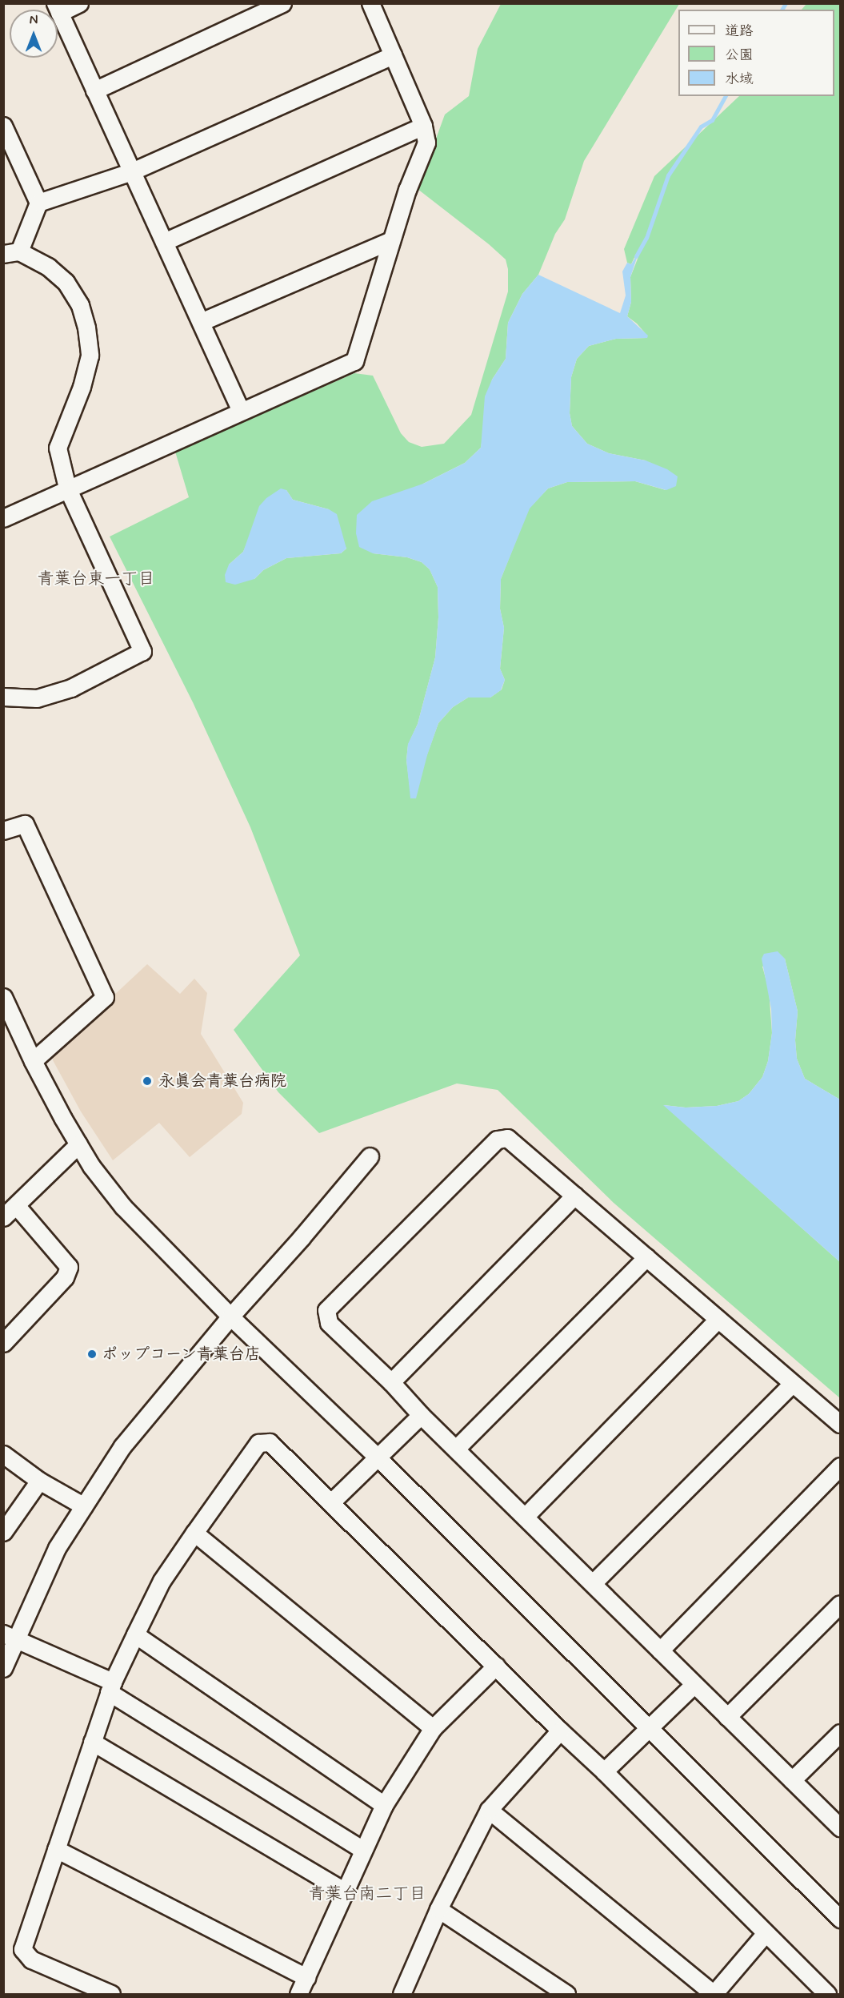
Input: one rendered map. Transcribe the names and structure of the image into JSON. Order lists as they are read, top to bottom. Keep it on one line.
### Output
{"districts":["青葉台東一丁目","青葉台南二丁目"],"places":["永眞会青葉台病院","ポップコーン青葉台店"],"legend":["道路","公園","水域"],"north":"top"}
